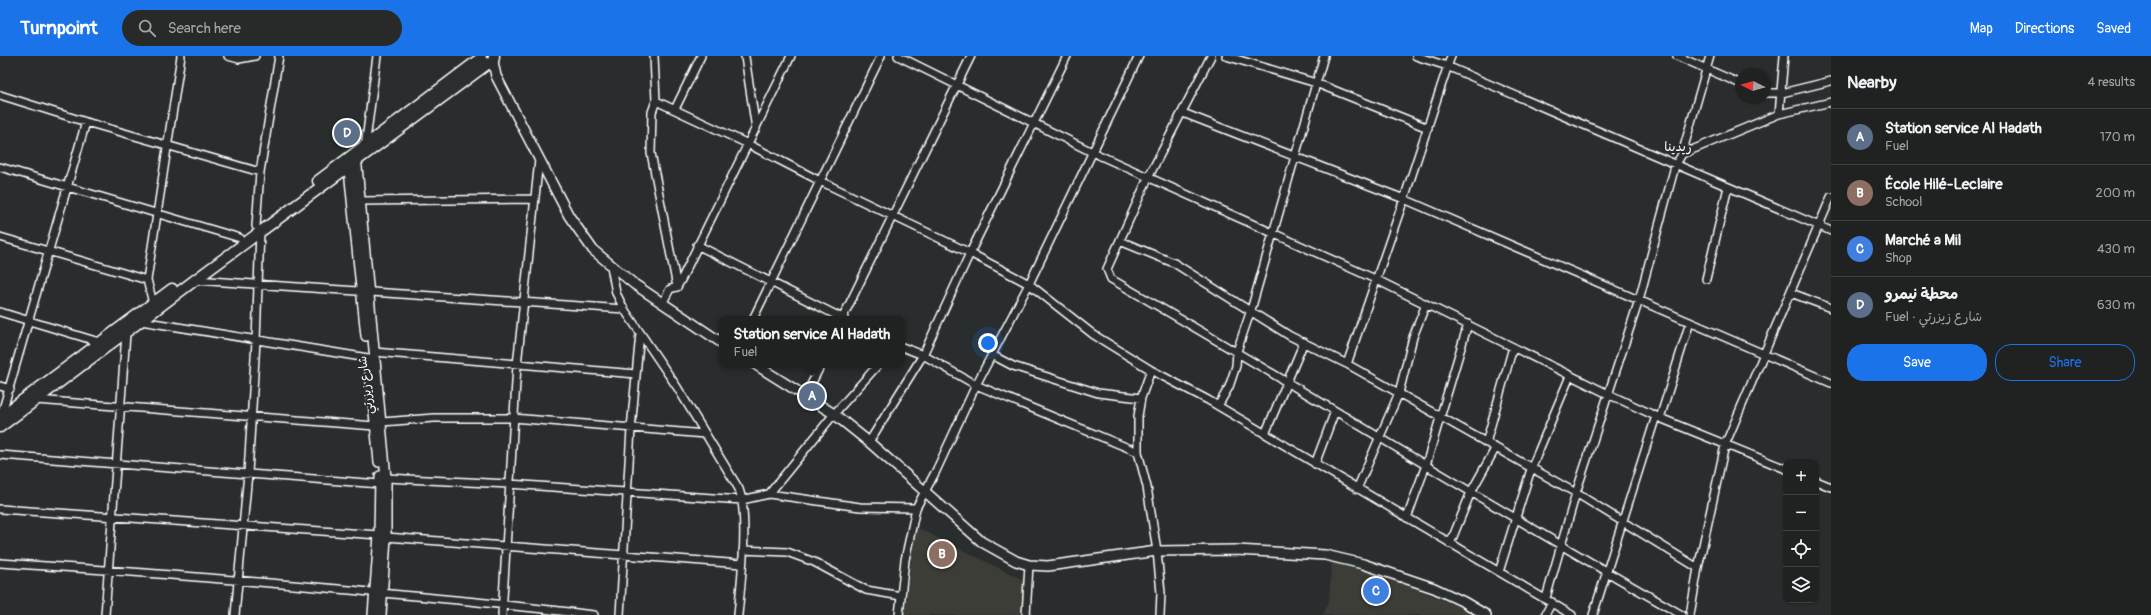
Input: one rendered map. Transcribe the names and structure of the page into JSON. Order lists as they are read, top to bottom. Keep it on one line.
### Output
{"streets":{"street":["شارع زيزرتي"]},"districts":["ريدينا"],"north":"left","page":{"header":"Turnpoint","search":"Search here","nav":["Map","Directions","Saved"],"heading":["Nearby","4 results"],"list":[{"mark":"A","name":"Station service Al Hadath","note":"Fuel","value":"170 m"},{"mark":"B","name":"École Hilé-Leclaire","note":"School","value":"200 m"},{"mark":"C","name":"Marché a Mil","note":"Shop","value":"430 m"},{"mark":"D","name":"محطة نيمرو","note":"Fuel · شارع زيزرتي","value":"630 m"}],"pins":["D","A","B","C"],"popup":["Station service Al Hadath","Fuel"],"buttons":["Save","Share"],"map_buttons":["+","−"]}}
